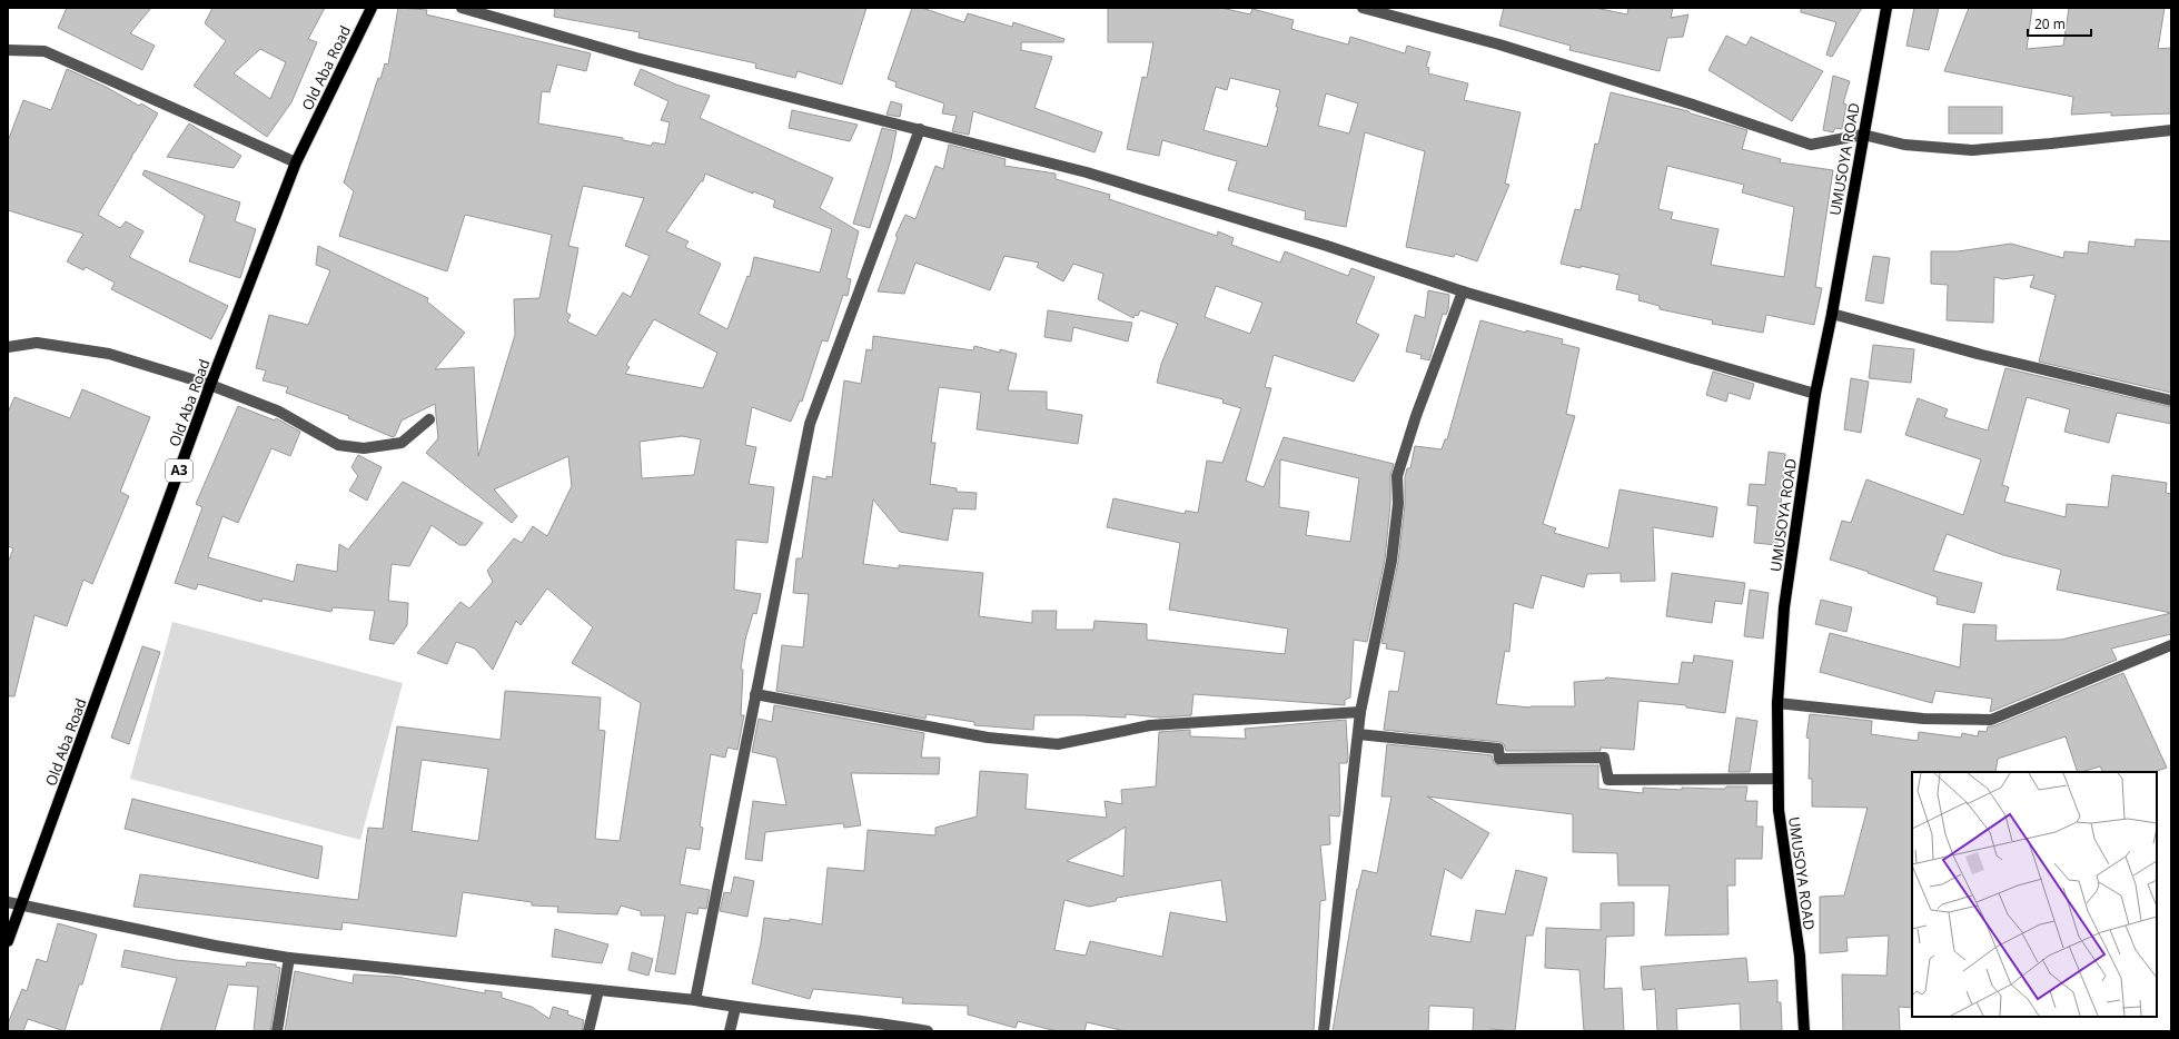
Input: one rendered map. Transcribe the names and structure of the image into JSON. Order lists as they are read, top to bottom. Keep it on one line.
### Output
{"streets":{"main road":["Old Aba Road","UMUSOYA ROAD","A3"]},"scale_bar":"20 m"}
